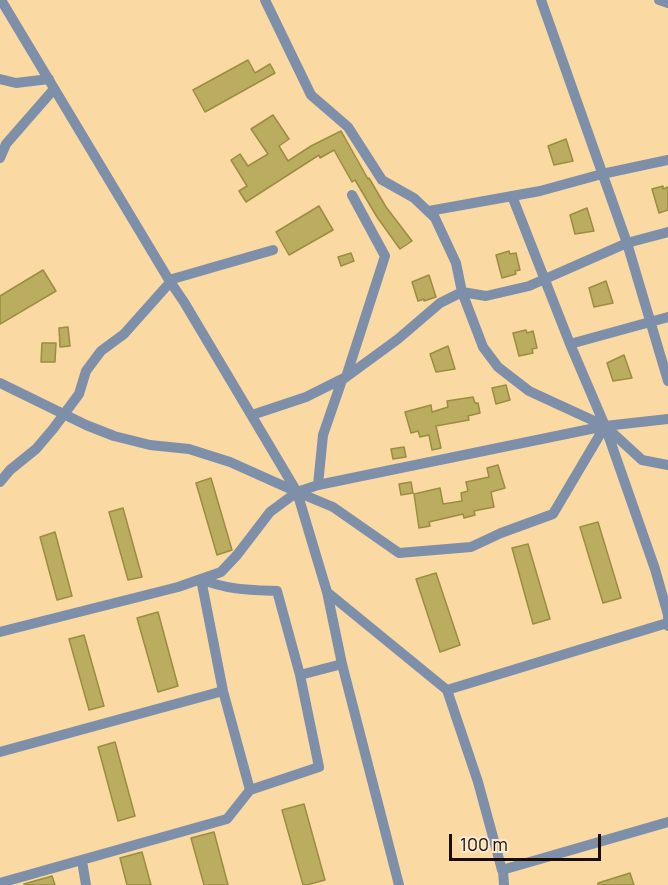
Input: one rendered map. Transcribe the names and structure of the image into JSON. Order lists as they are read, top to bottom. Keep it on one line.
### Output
{"scale_bar":"100 m"}
